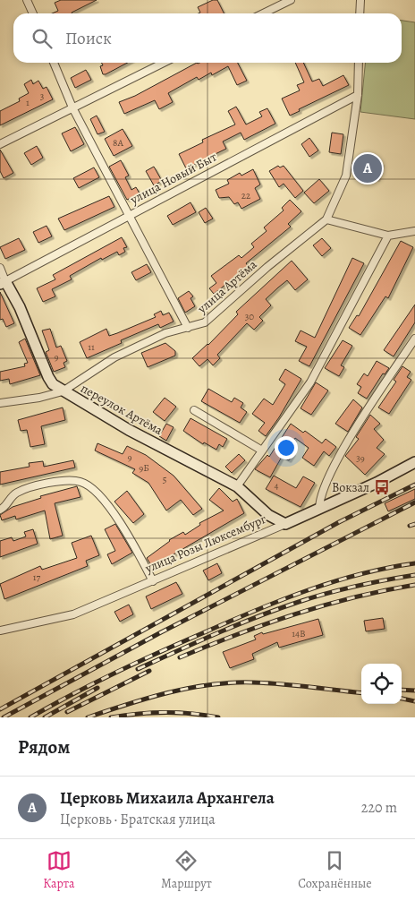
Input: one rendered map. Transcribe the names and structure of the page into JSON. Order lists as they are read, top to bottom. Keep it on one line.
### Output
{"streets":{"street":["улица Новый Быт","улица Артёма","переулок Артёма","улица Розы Люксембург"]},"crossings":[["улица Новый Быт","переулок Артёма"],["улица Артёма","переулок Артёма"],["переулок Артёма","улица Розы Люксембург"]],"places":{"bus stop":["Вокзал"]},"house_numbers":["3","1","8А","22","30","11","9","9","39","9Б","5","4","17","14В"],"page":{"search":"Поиск","pins":"A","heading":"Рядом","list":[{"mark":"A","name":"Церковь Михаила Архангела","note":"Церковь · Братская улица","value":"220 m"}],"nav":["Карта","Маршрут","Сохранённые"]}}
